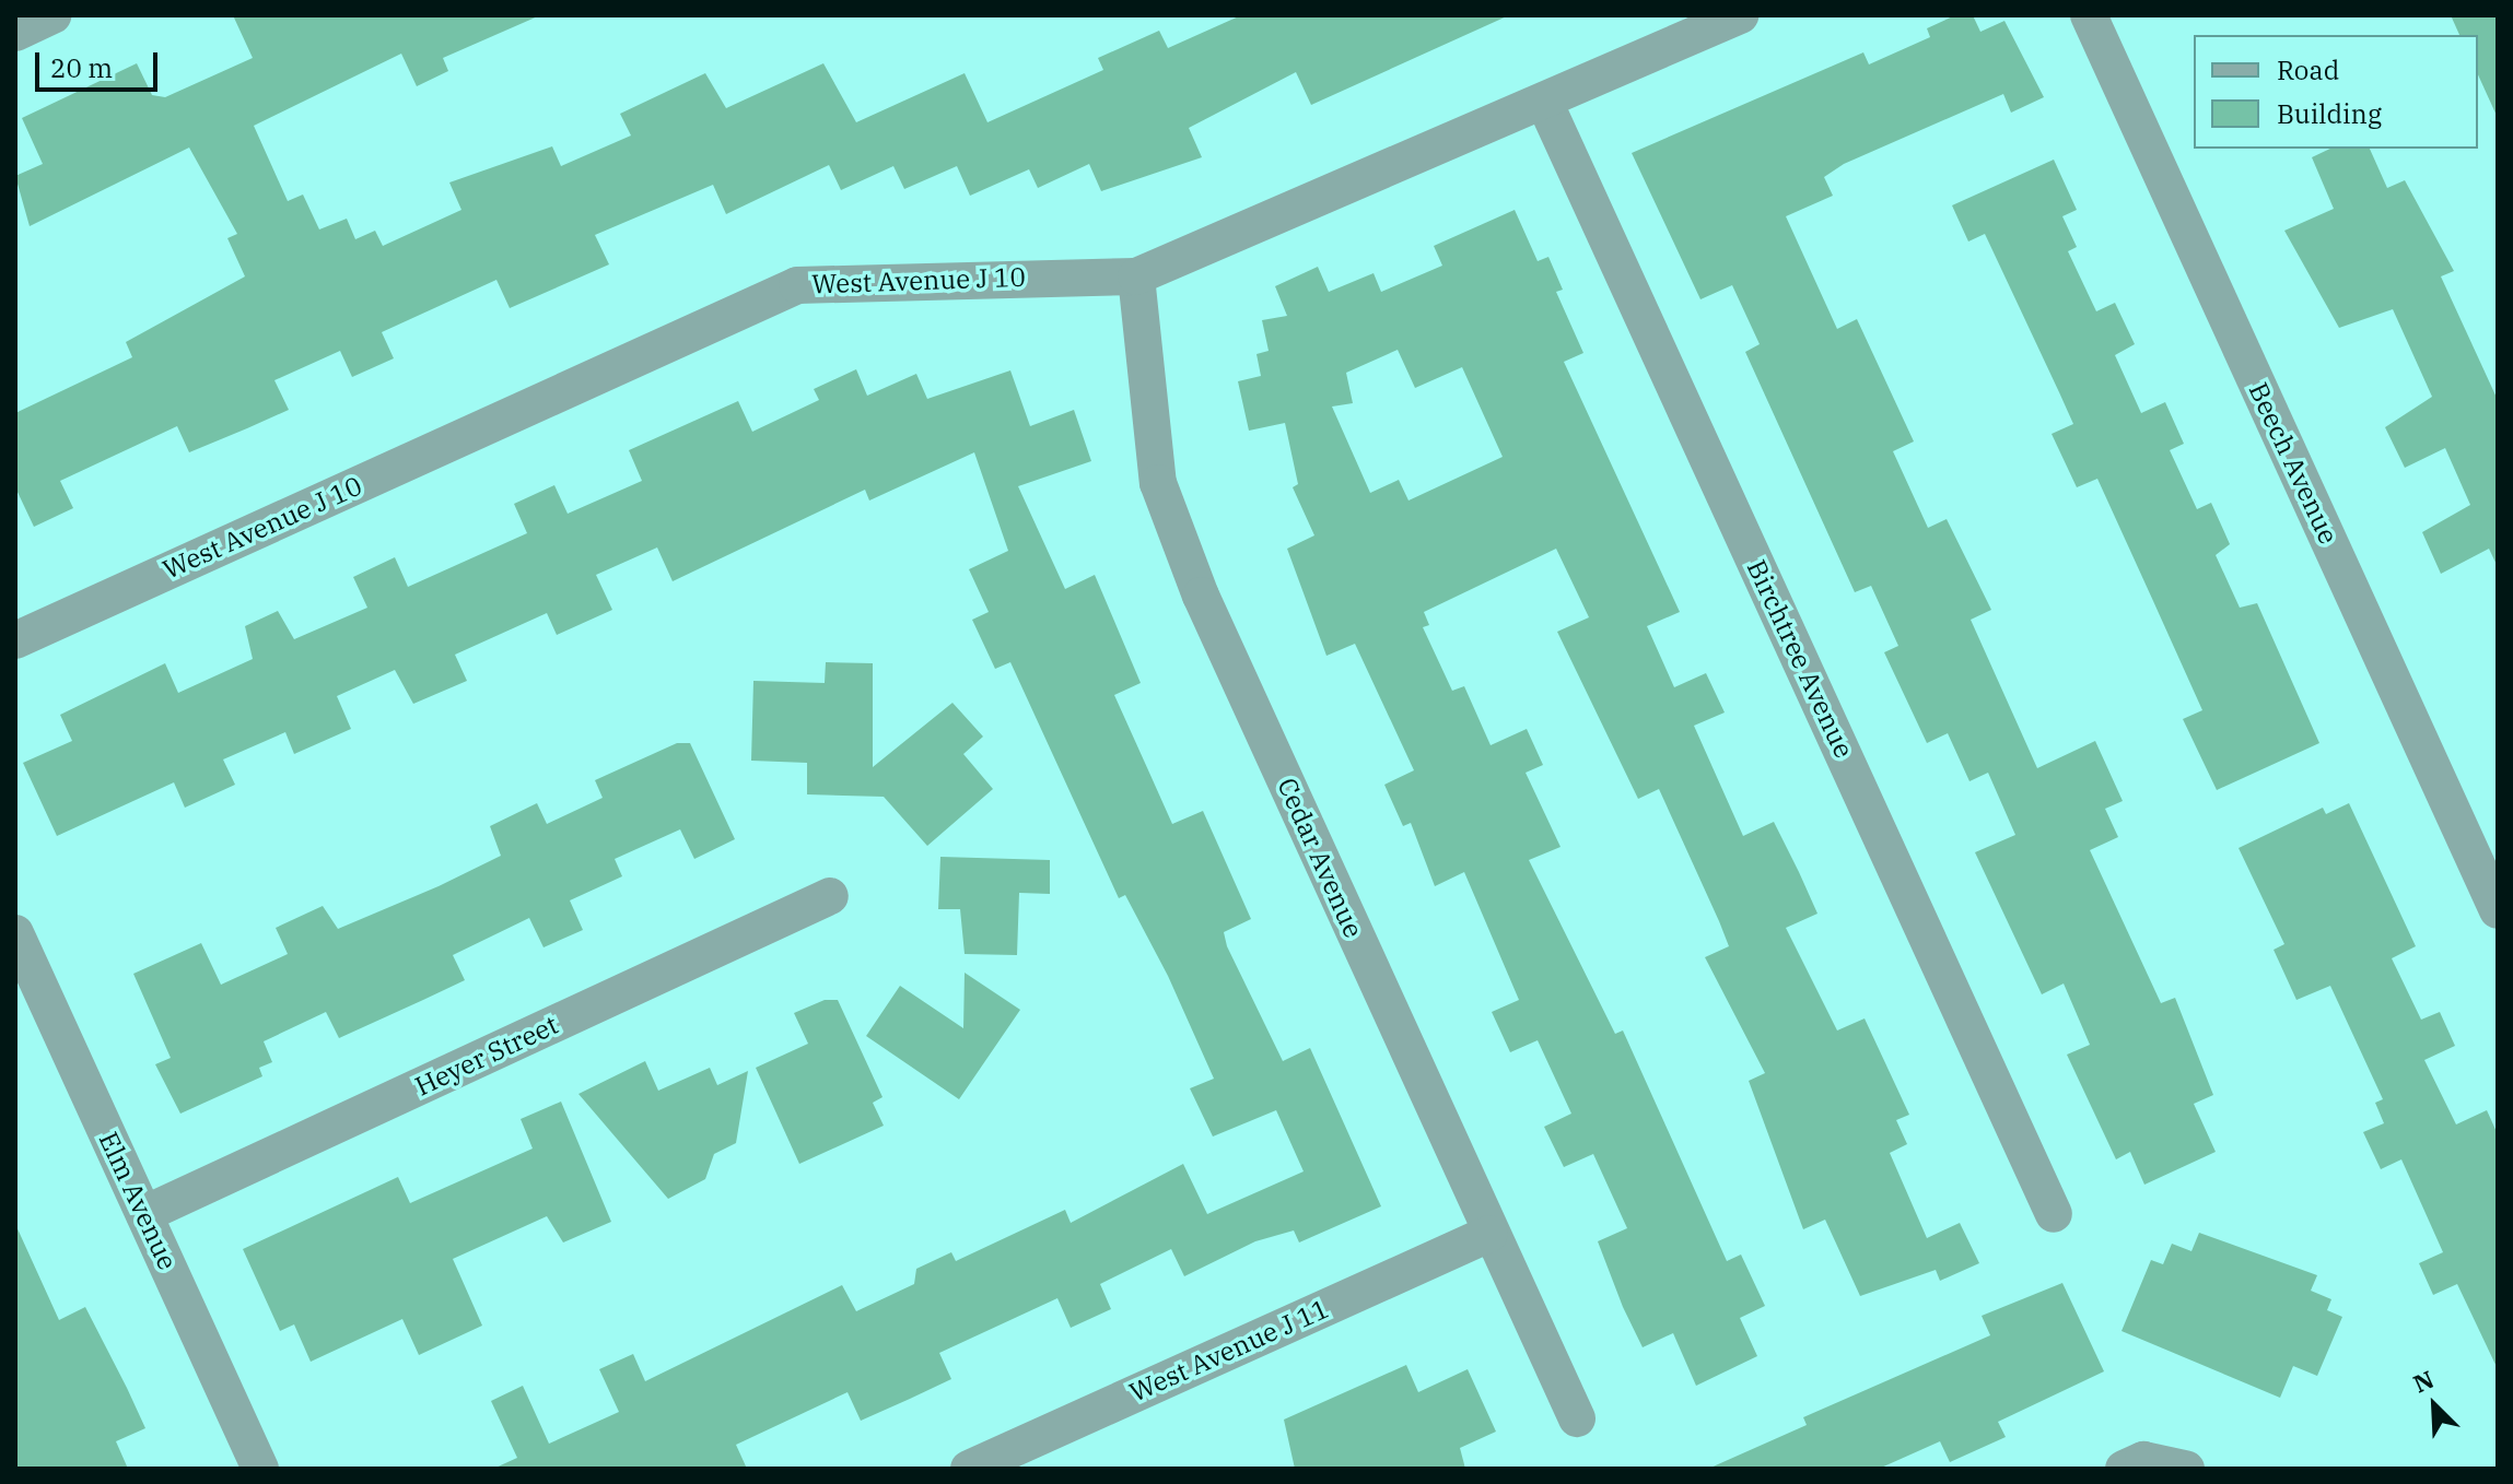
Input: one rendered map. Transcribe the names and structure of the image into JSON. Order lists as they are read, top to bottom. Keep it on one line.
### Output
{"streets":{"street":["West Avenue J 10","Beech Avenue","Birchtree Avenue","Cedar Avenue","Heyer Street","Elm Avenue","West Avenue J 11"]},"crossings":[["West Avenue J 10","Birchtree Avenue"],["West Avenue J 10","Cedar Avenue"],["Cedar Avenue","West Avenue J 11"],["Heyer Street","Elm Avenue"]],"legend":["Road","Building"],"scale_bar":"20 m","north":"top left"}
